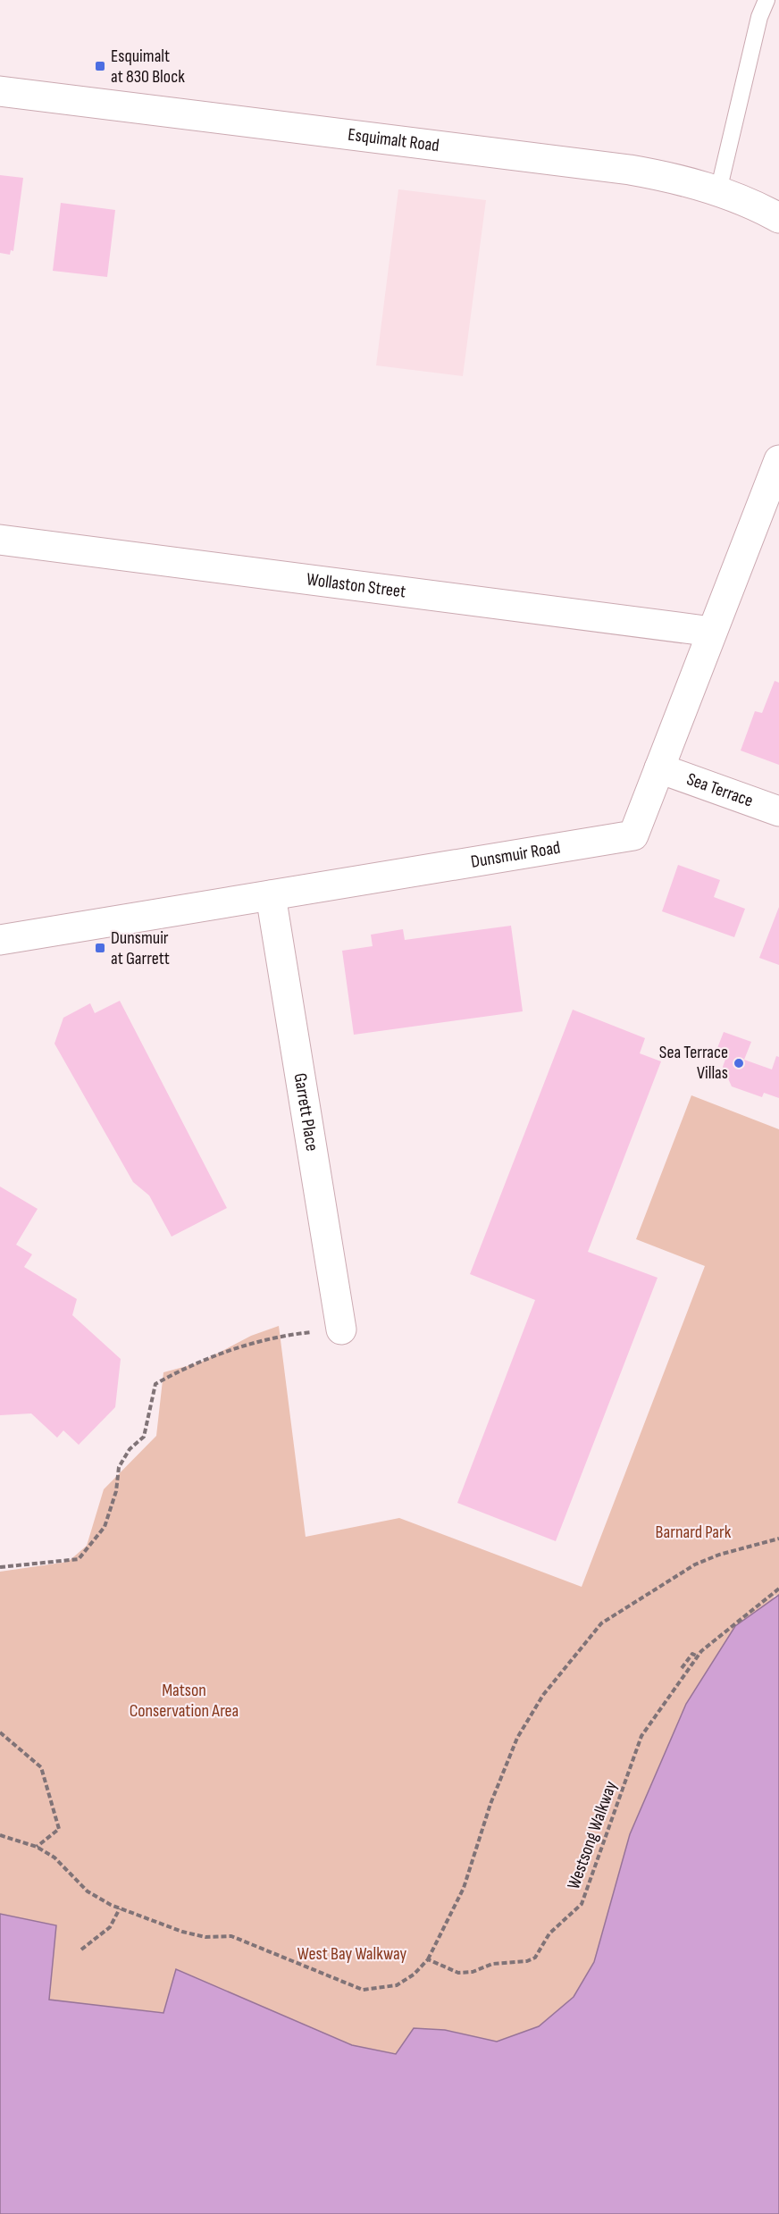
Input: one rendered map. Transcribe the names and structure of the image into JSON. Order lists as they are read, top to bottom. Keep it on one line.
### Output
{"streets":{"street":["Esquimalt Road","Wollaston Street","Sea Terrace","Dunsmuir Road","Garrett Place"],"path":["Westsong Walkway"]},"crossings":[["Wollaston Street","Dunsmuir Road"],["Sea Terrace","Dunsmuir Road"],["Dunsmuir Road","Garrett Place"]],"parks":["Barnard Park","Matson Conservation Area","West Bay Walkway"],"places":{"transit":["Esquimalt at 830 Block","Dunsmuir at Garrett"],"other":["Sea Terrace Villas"]}}
